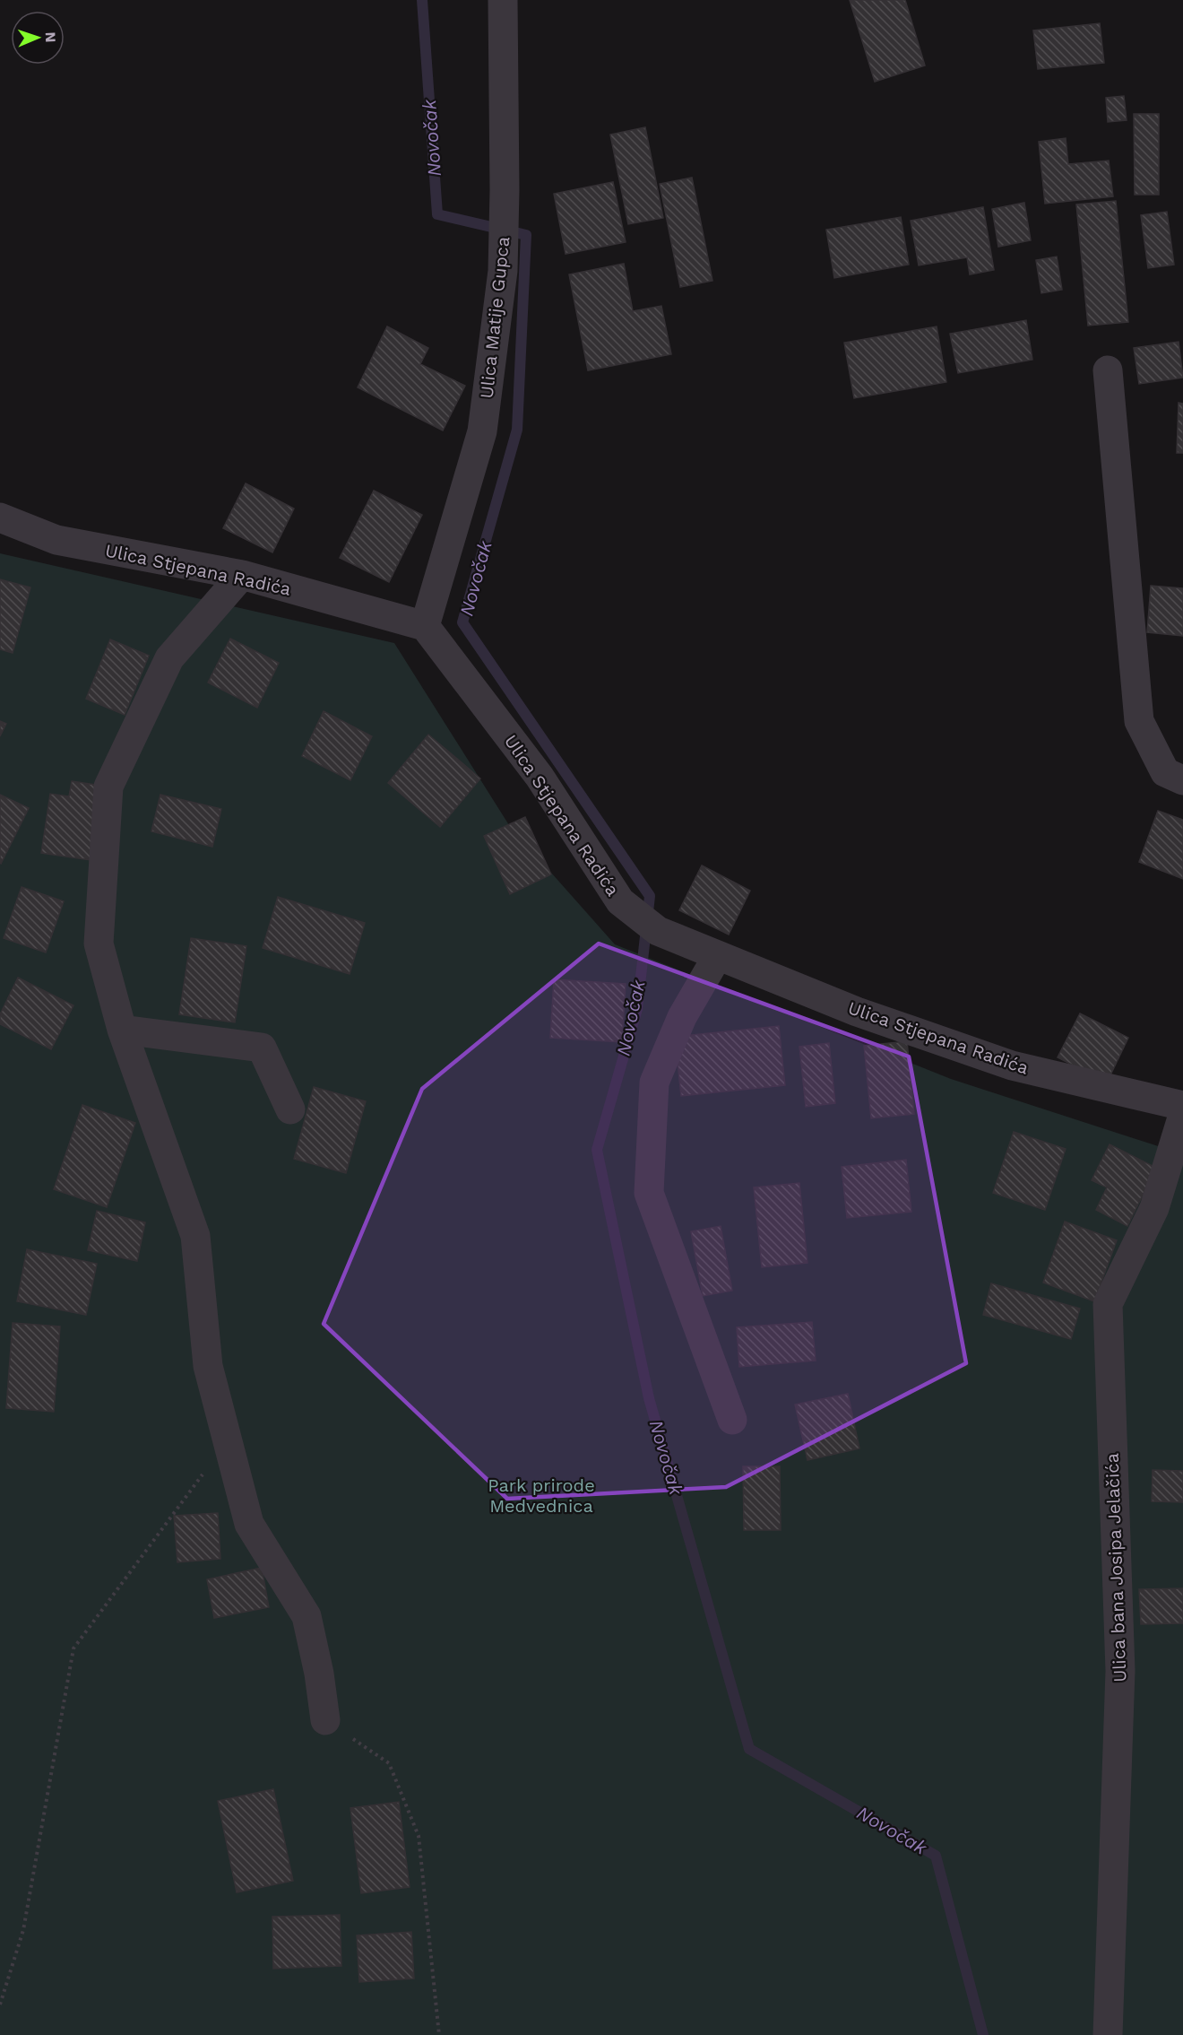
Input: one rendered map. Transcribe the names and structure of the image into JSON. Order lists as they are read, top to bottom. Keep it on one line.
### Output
{"streets":{"street":["Ulica Matije Gupca","Ulica Stjepana Radića","Ulica bana Josipa Jelačića"]},"crossings":[["Ulica Matije Gupca","Ulica Stjepana Radića"]],"water":["Novočak"],"parks":["Park prirode Medvednica"],"north":"right"}
